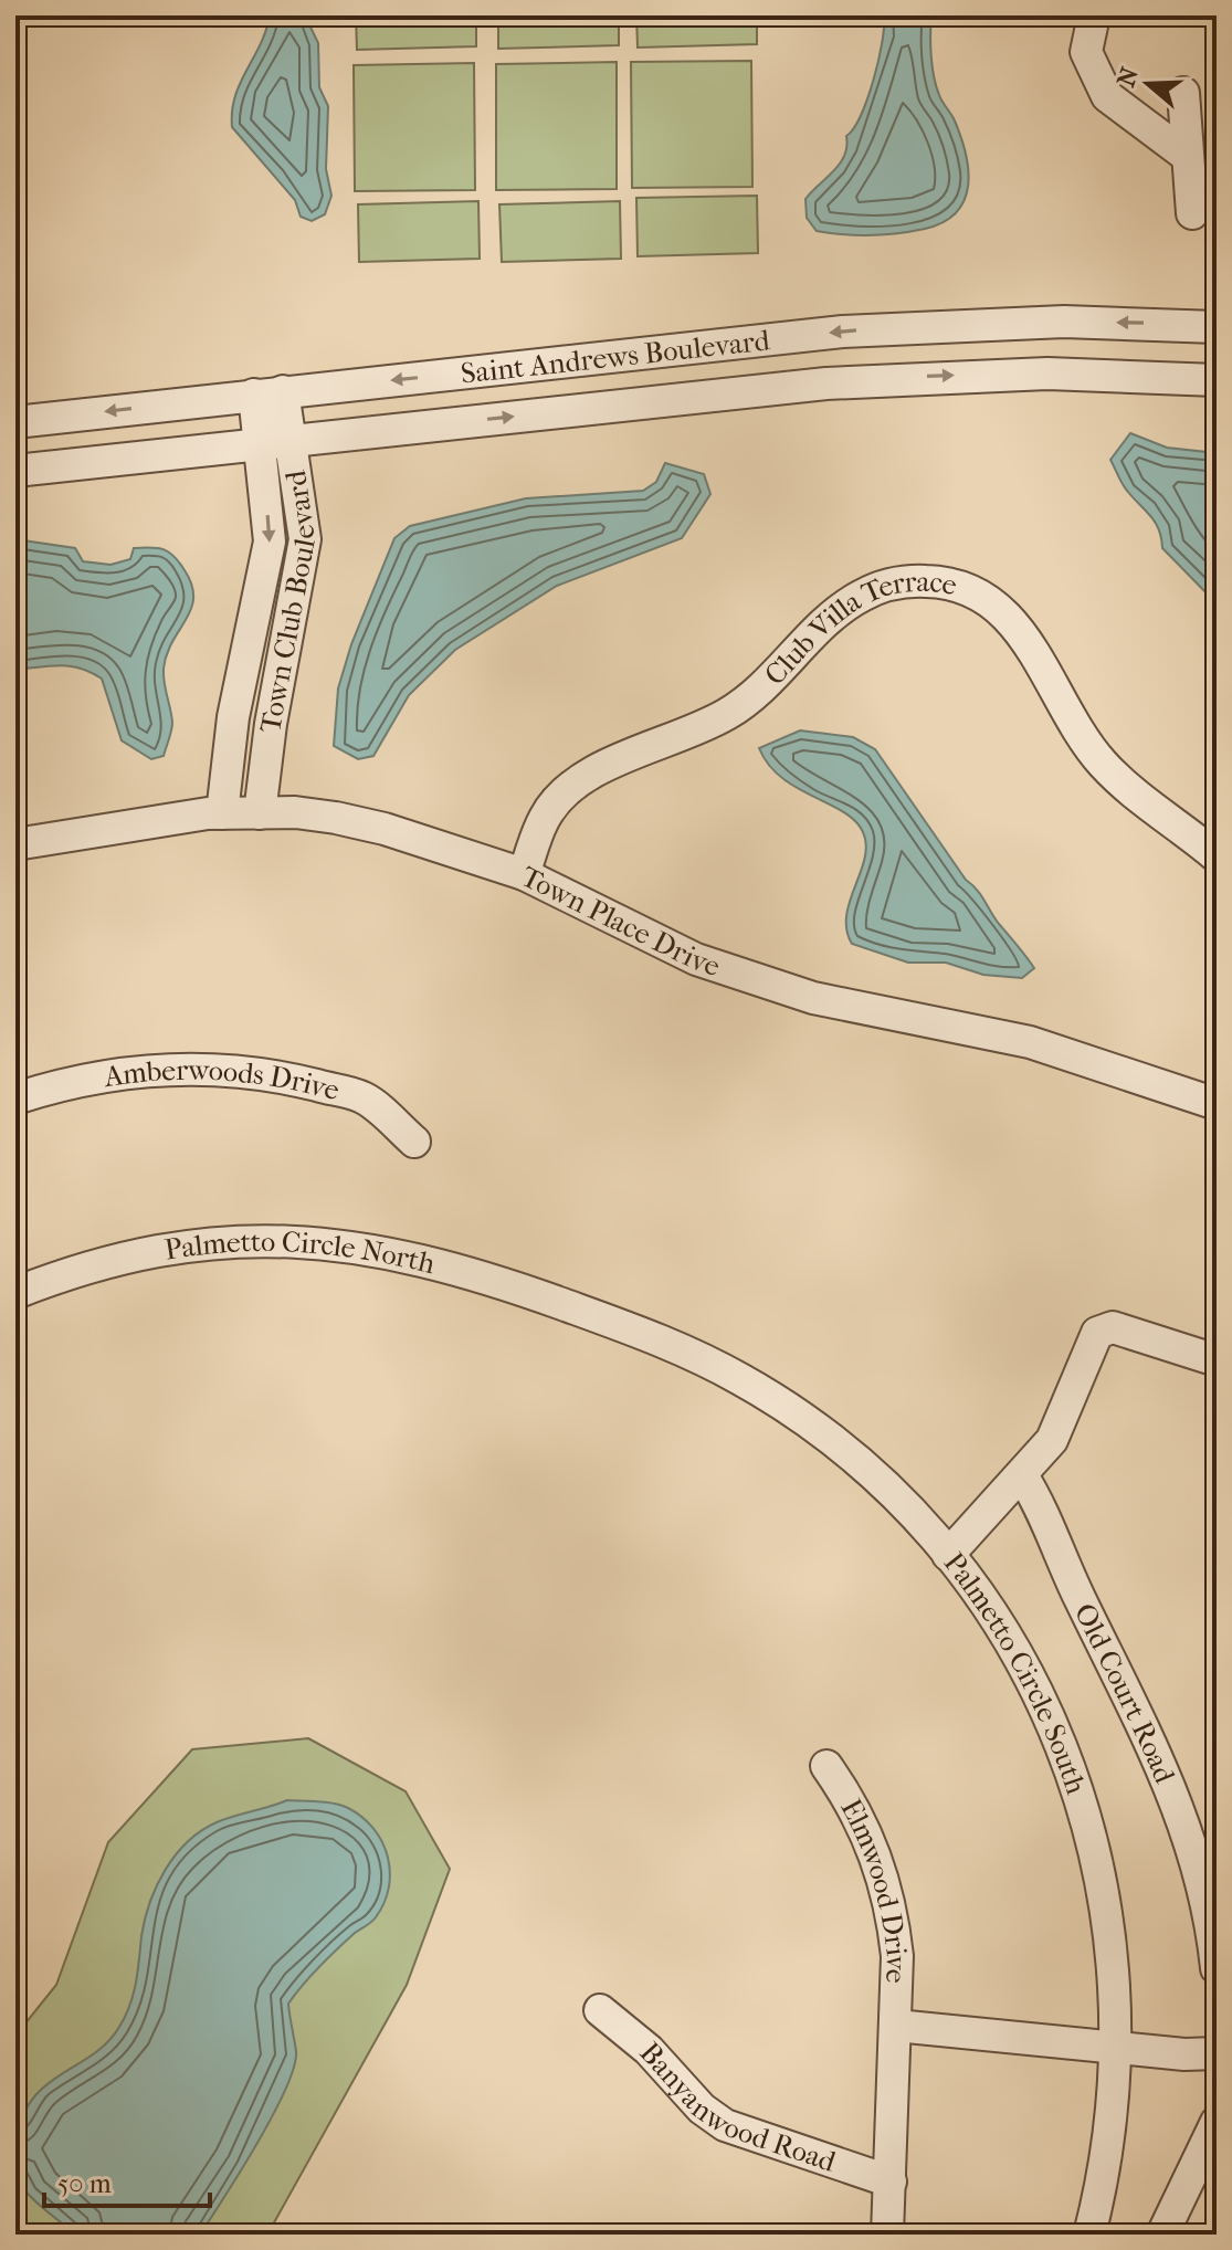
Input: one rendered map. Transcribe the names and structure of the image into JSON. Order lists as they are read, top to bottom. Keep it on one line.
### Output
{"streets":{"street":["Saint Andrews Boulevard","Town Club Boulevard","Club Villa Terrace","Town Place Drive","Amberwoods Drive","Palmetto Circle North","Palmetto Circle South","Old Court Road","Elmwood Drive","Banyanwood Road"]},"crossings":[["Saint Andrews Boulevard","Town Club Boulevard"],["Town Club Boulevard","Town Place Drive"],["Club Villa Terrace","Town Place Drive"],["Palmetto Circle North","Palmetto Circle South"],["Elmwood Drive","Banyanwood Road"]],"scale_bar":"50 m","north":"left"}
